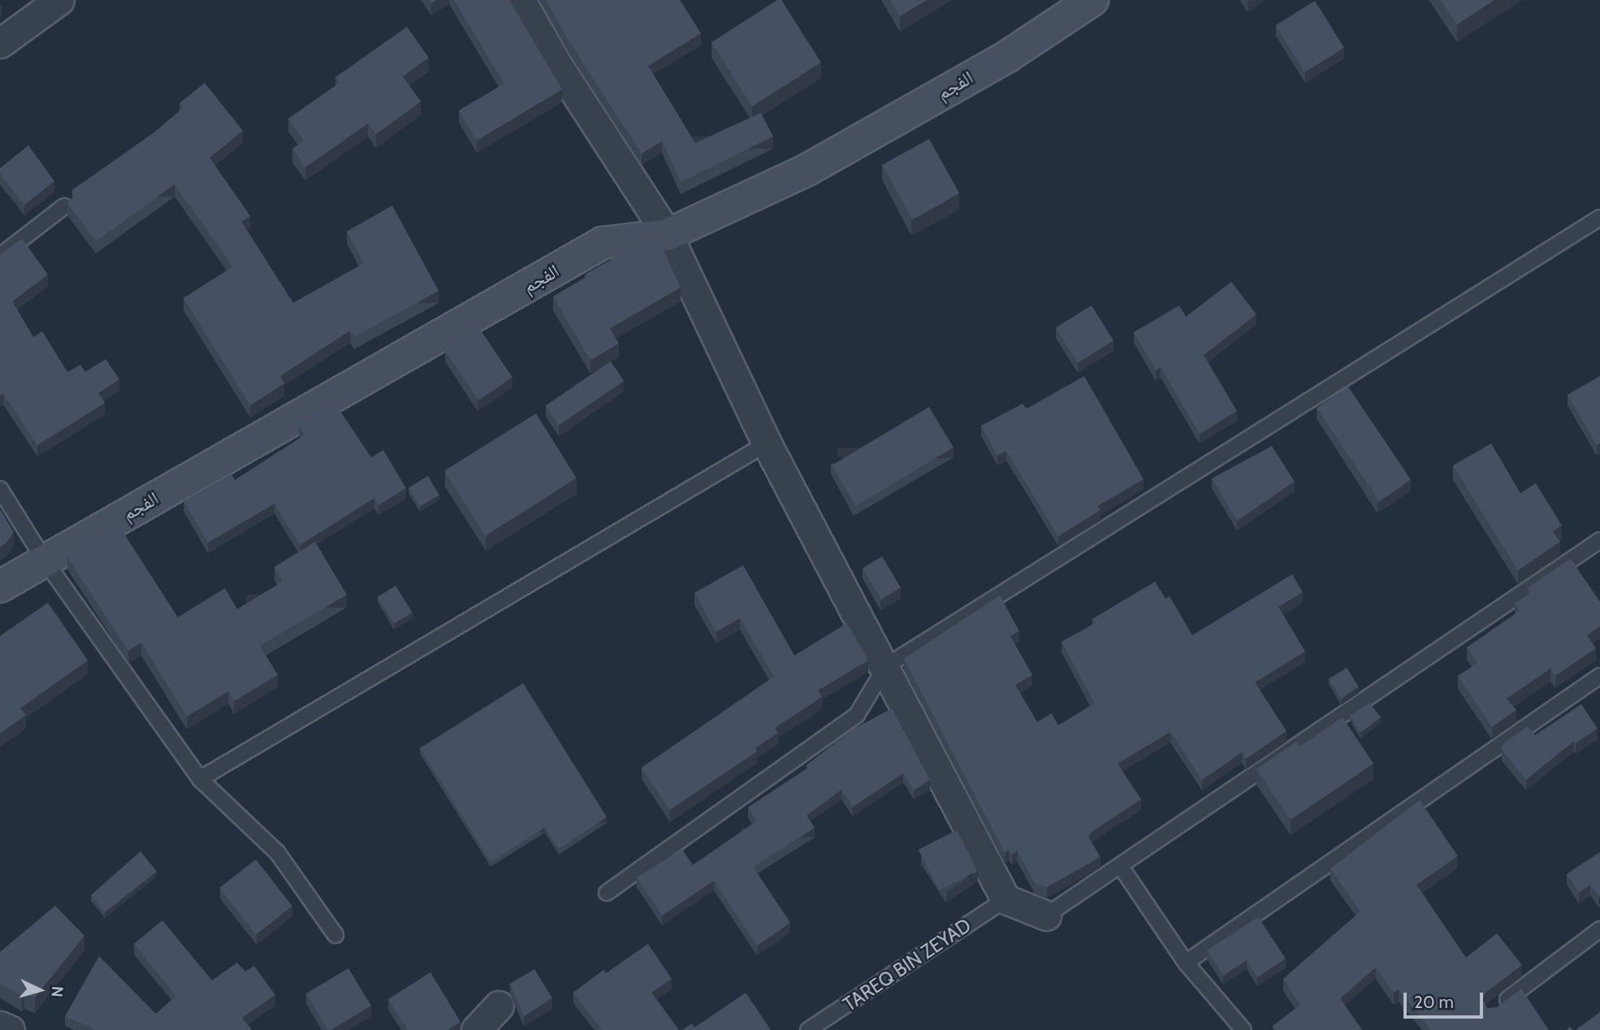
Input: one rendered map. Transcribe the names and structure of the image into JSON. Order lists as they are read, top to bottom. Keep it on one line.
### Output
{"streets":{"main road":["الفجم"],"lane":["TAREQ BIN ZEYAD"]},"scale_bar":"20 m","north":"right"}
